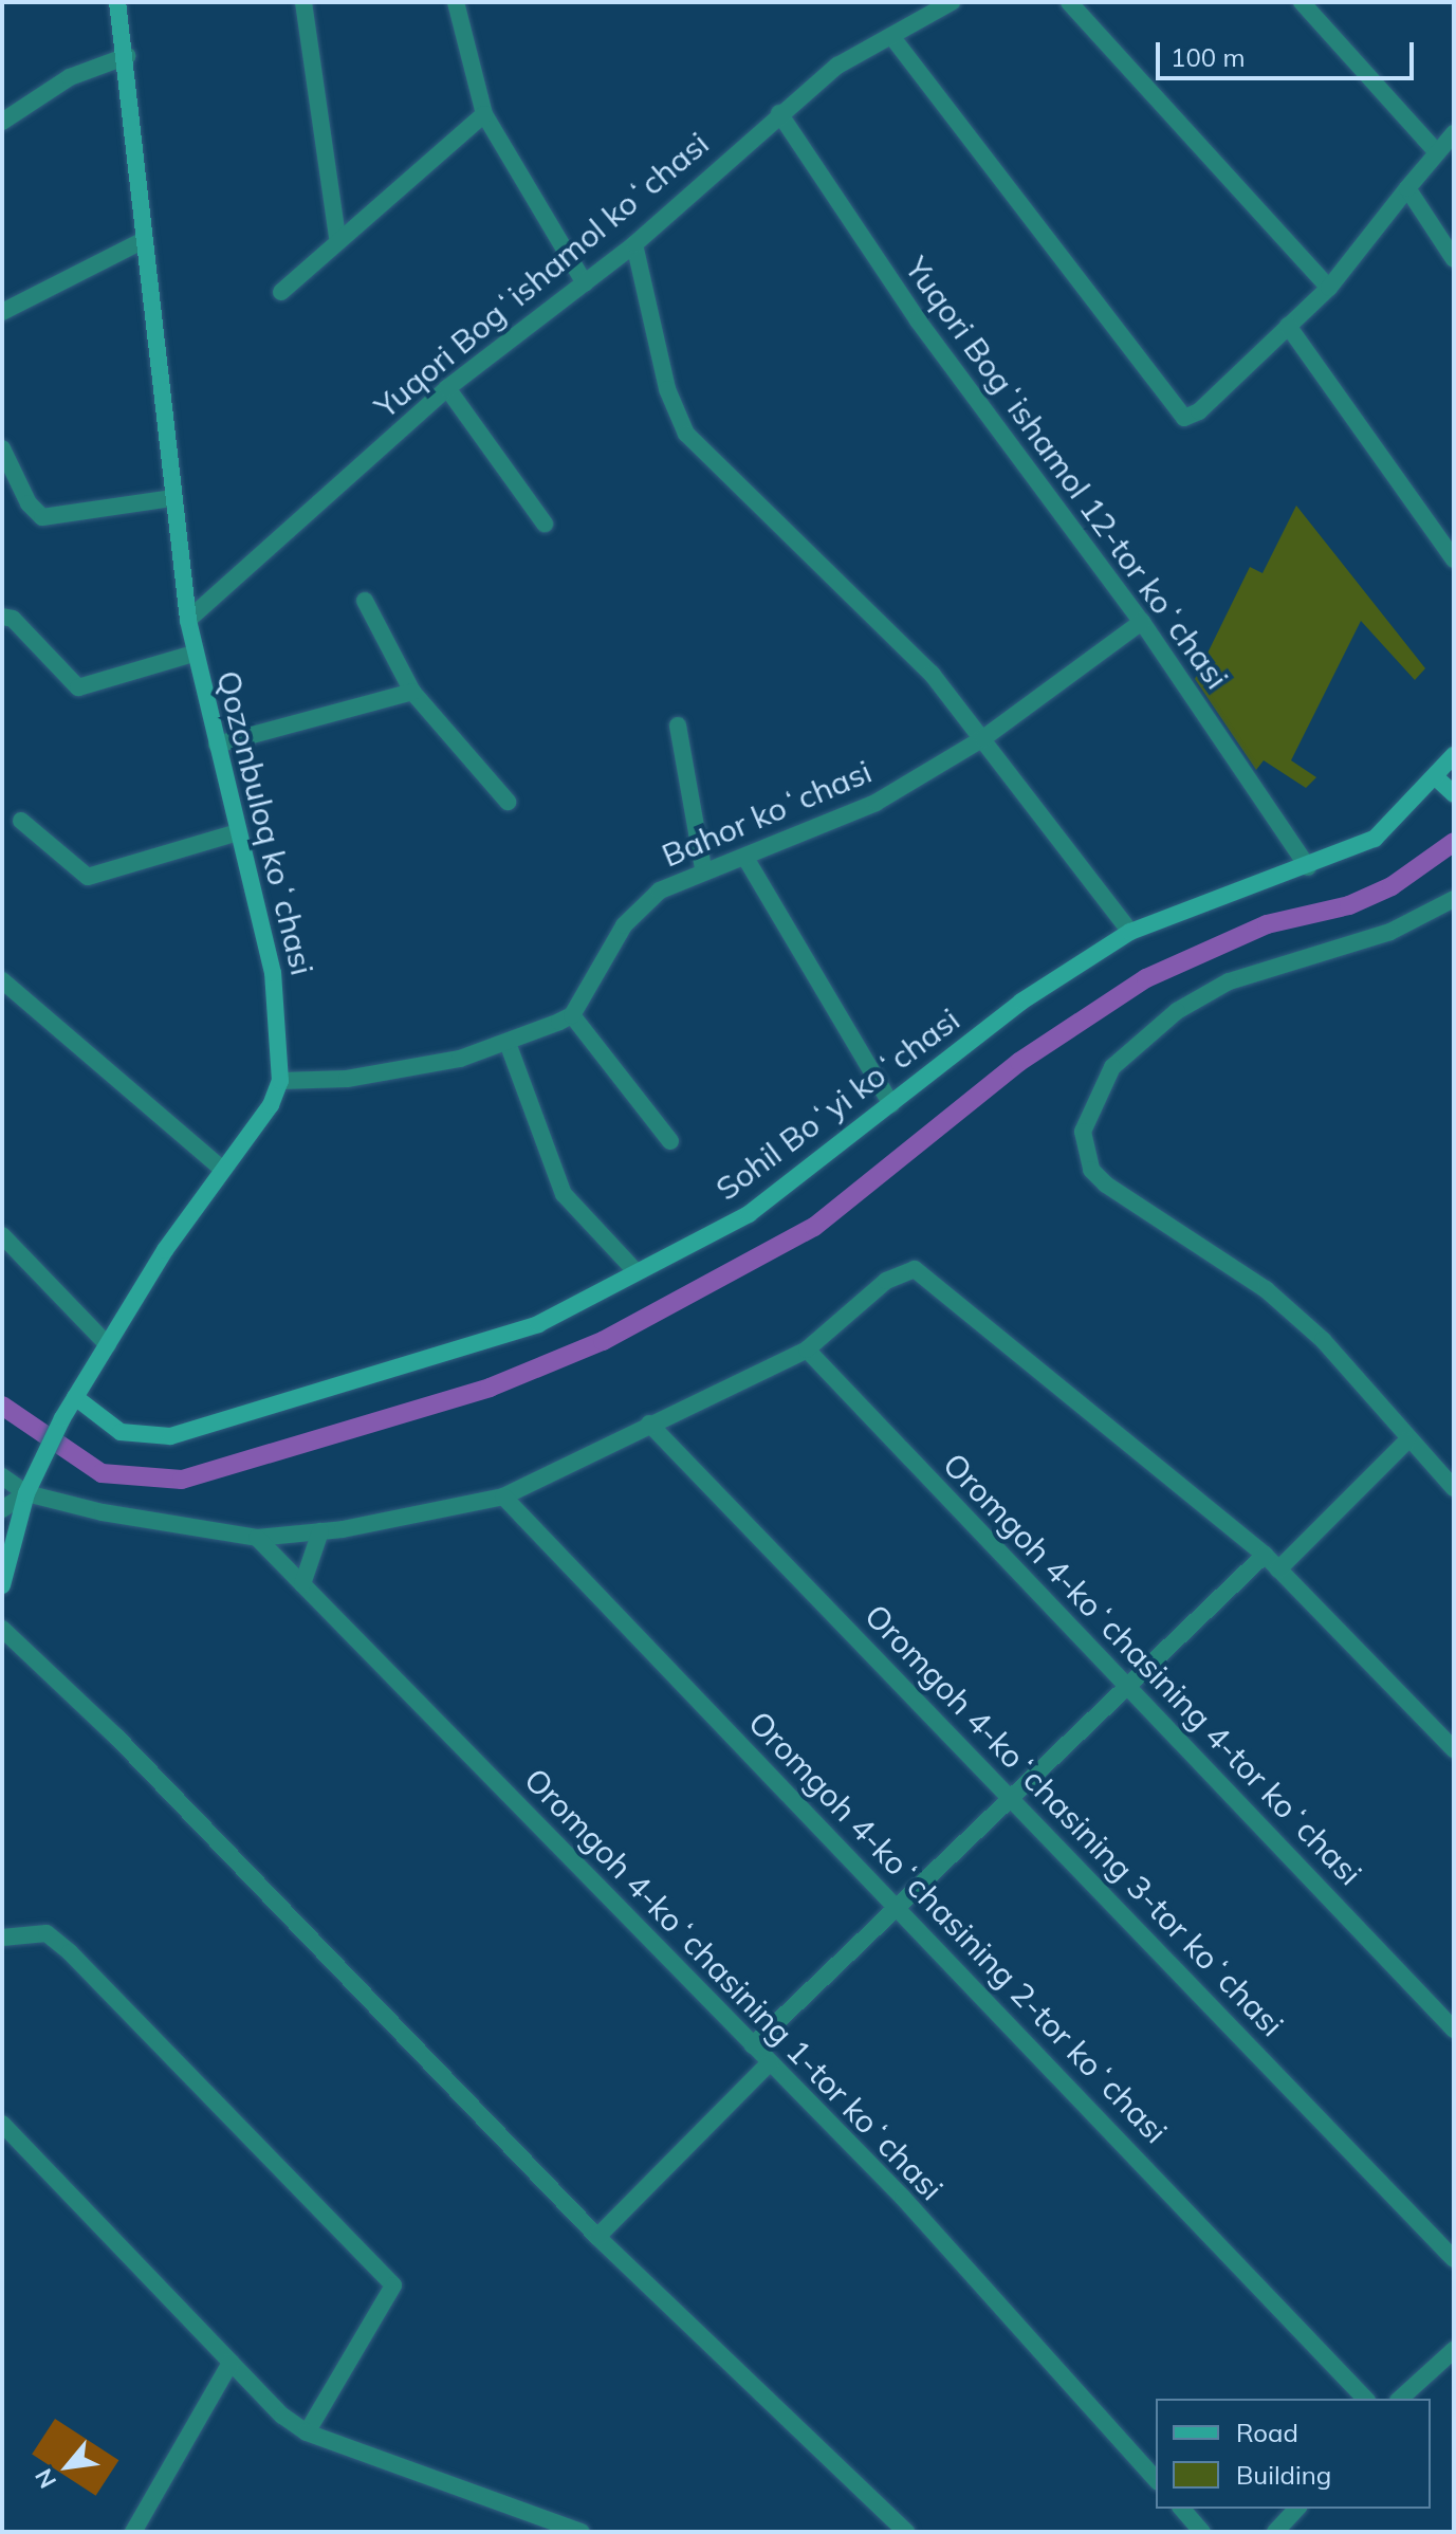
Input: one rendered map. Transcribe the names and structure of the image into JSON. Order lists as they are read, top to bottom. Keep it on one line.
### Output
{"streets":{"main road":["Qozonbuloq koʻchasi","Sohil Boʻyi koʻchasi"],"street":["Yuqori Bogʻishamol koʻchasi","Yuqori Bogʻishamol 12-tor koʻchasi","Bahor koʻchasi","Oromgoh 4-koʻchasining 4-tor koʻchasi","Oromgoh 4-koʻchasining 3-tor koʻchasi","Oromgoh 4-koʻchasining 2-tor koʻchasi","Oromgoh 4-koʻchasining 1-tor koʻchasi"]},"crossings":[["Yuqori Bogʻishamol koʻchasi","Yuqori Bogʻishamol 12-tor koʻchasi"],["Yuqori Bogʻishamol koʻchasi","Qozonbuloq koʻchasi"],["Yuqori Bogʻishamol 12-tor koʻchasi","Bahor koʻchasi"],["Yuqori Bogʻishamol 12-tor koʻchasi","Sohil Boʻyi koʻchasi"]],"legend":["Road","Building"],"scale_bar":"100 m","north":"bottom left"}
